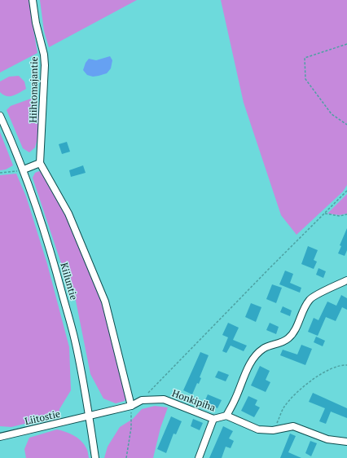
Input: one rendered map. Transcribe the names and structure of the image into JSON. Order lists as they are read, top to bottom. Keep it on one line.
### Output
{"streets":{"street":["Hiihtomajantie","Kiiluntie","Honkipiha","Liitostie"]},"crossings":[["Kiiluntie","Honkipiha"],["Kiiluntie","Liitostie"],["Honkipiha","Liitostie"]]}
